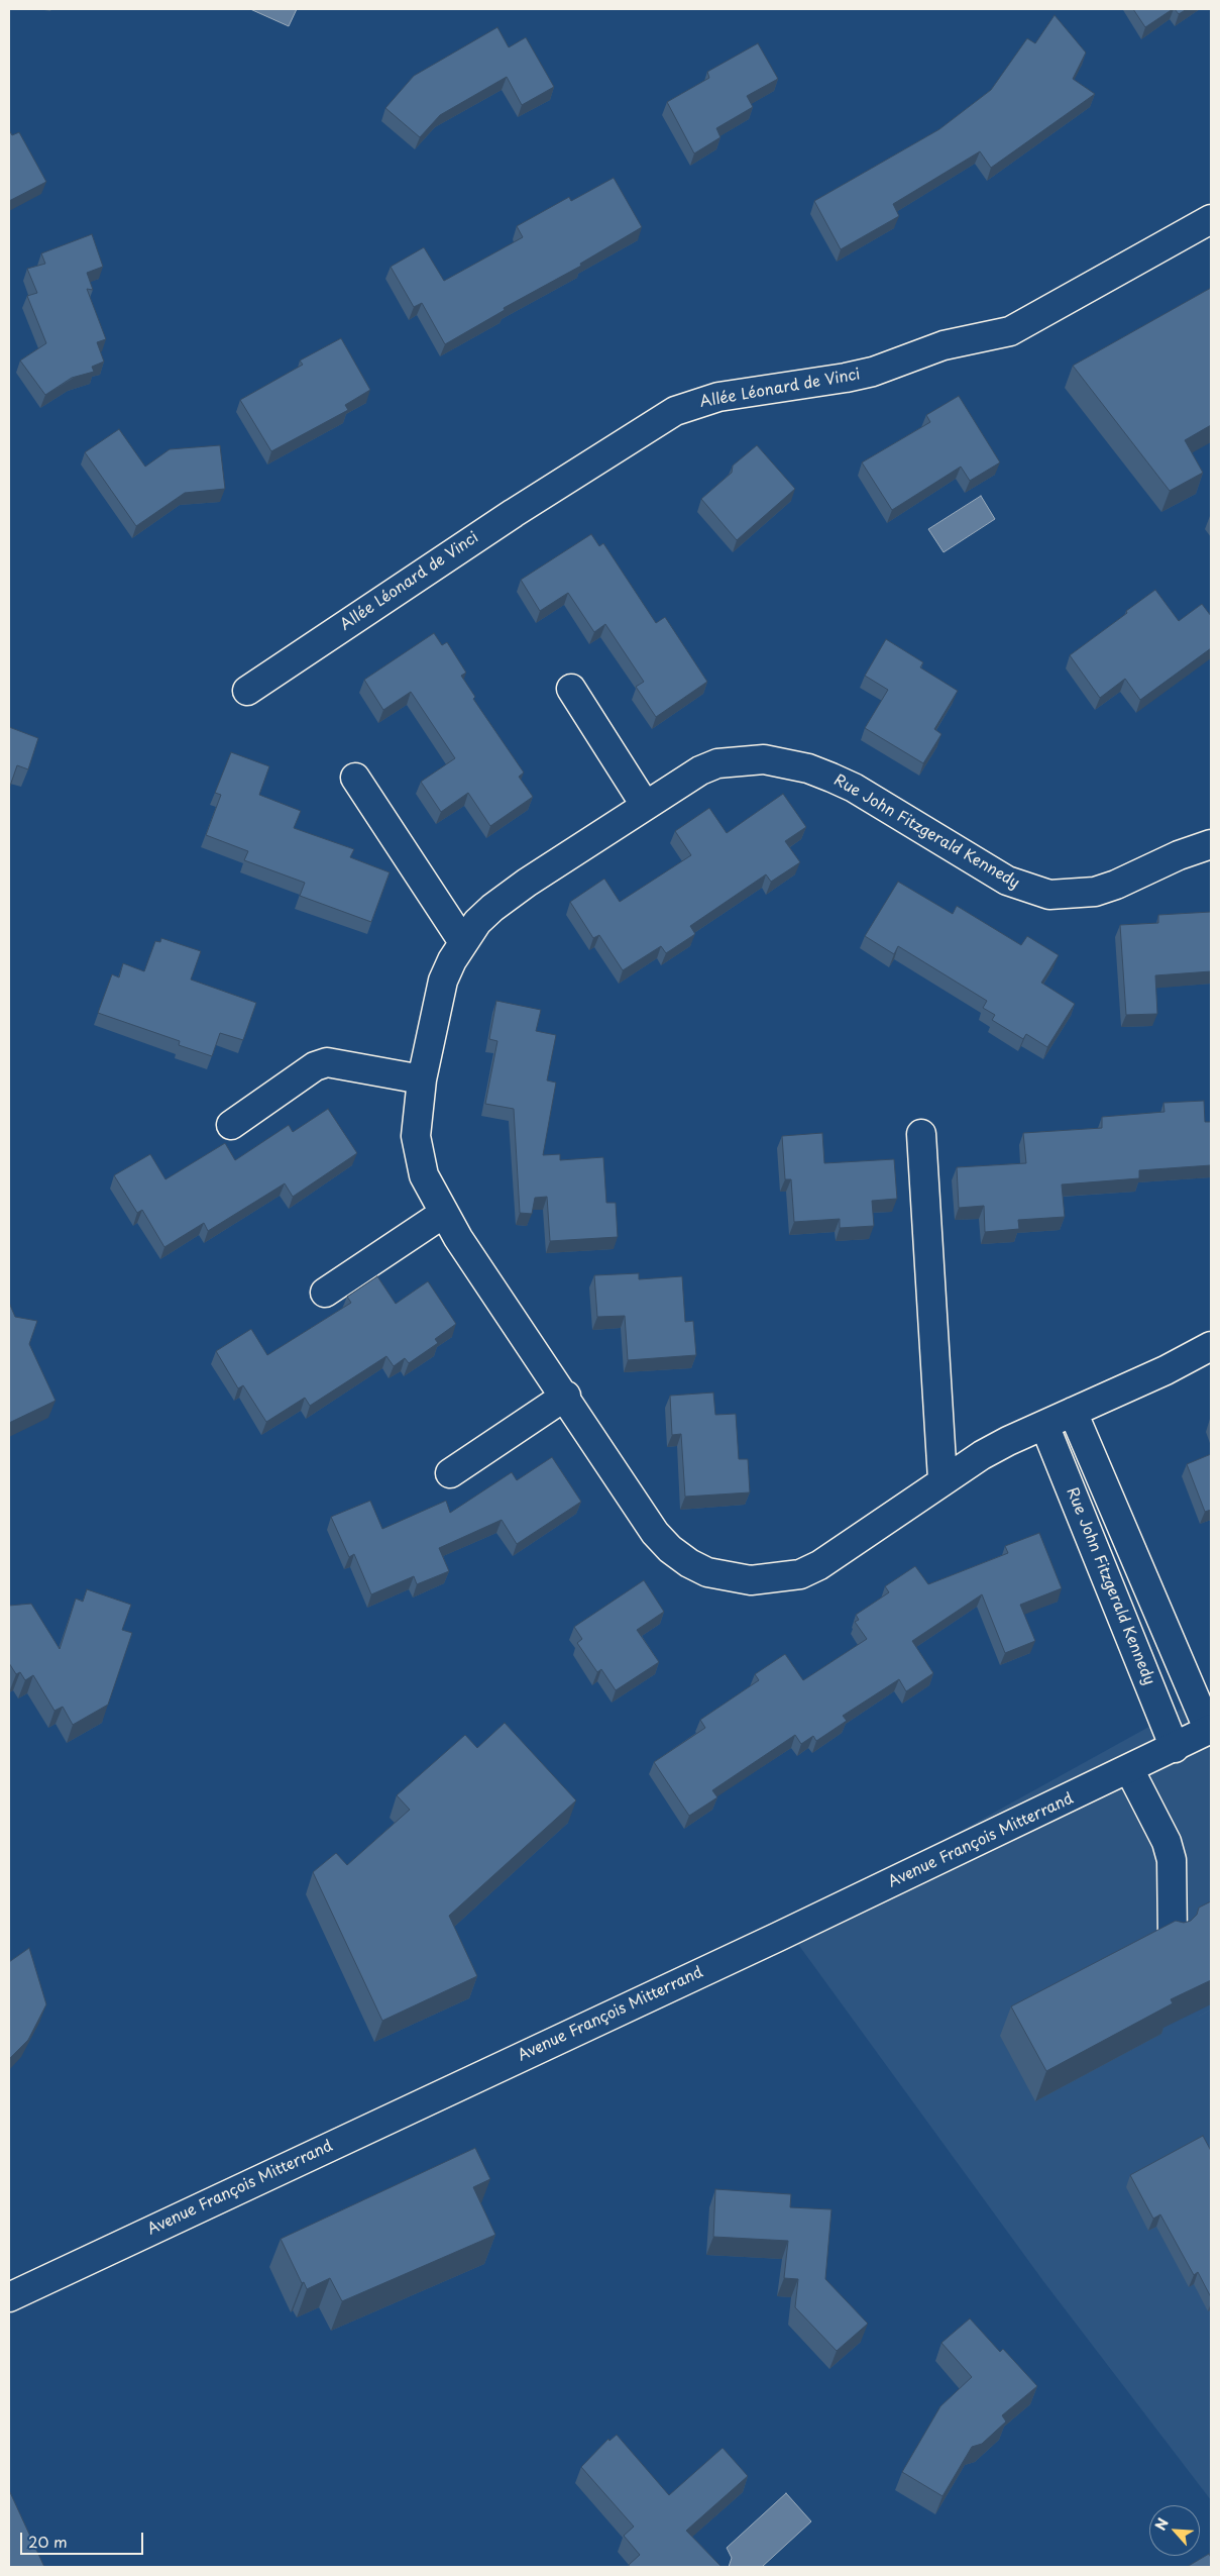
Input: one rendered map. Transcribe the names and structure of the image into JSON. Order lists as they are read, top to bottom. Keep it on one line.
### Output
{"streets":{"street":["Allée Léonard de Vinci","Rue John Fitzgerald Kennedy","Avenue François Mitterrand"]},"crossings":[["Rue John Fitzgerald Kennedy","Avenue François Mitterrand"]],"scale_bar":"20 m","north":"top left"}
